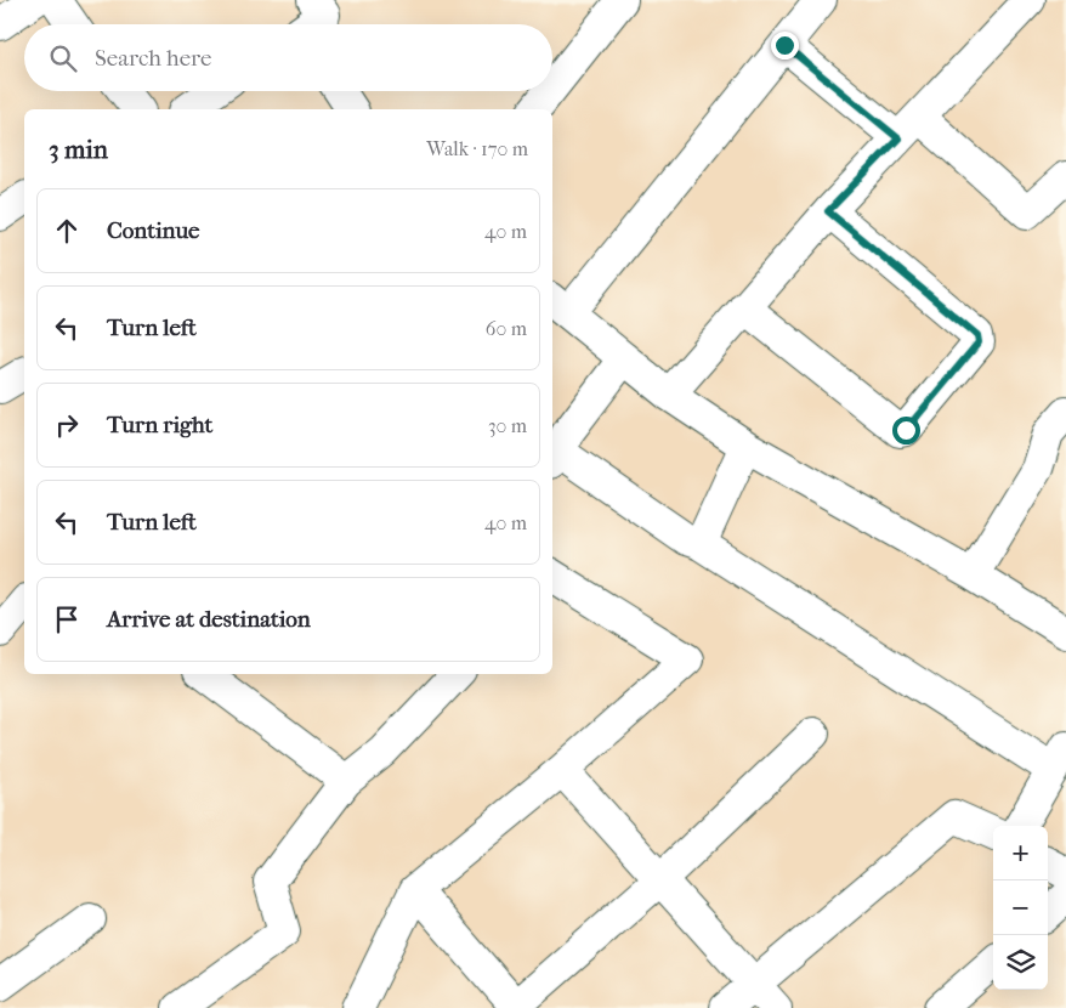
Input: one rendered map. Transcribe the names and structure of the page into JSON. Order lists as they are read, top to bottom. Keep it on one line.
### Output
{"page":{"search":"Search here","heading":["3 min","Walk · 170 m"],"list":[["Continue","40 m"],["Turn left","60 m"],["Turn right","30 m"],["Turn left","40 m"],"Arrive at destination"],"map_buttons":["+","−"]}}
